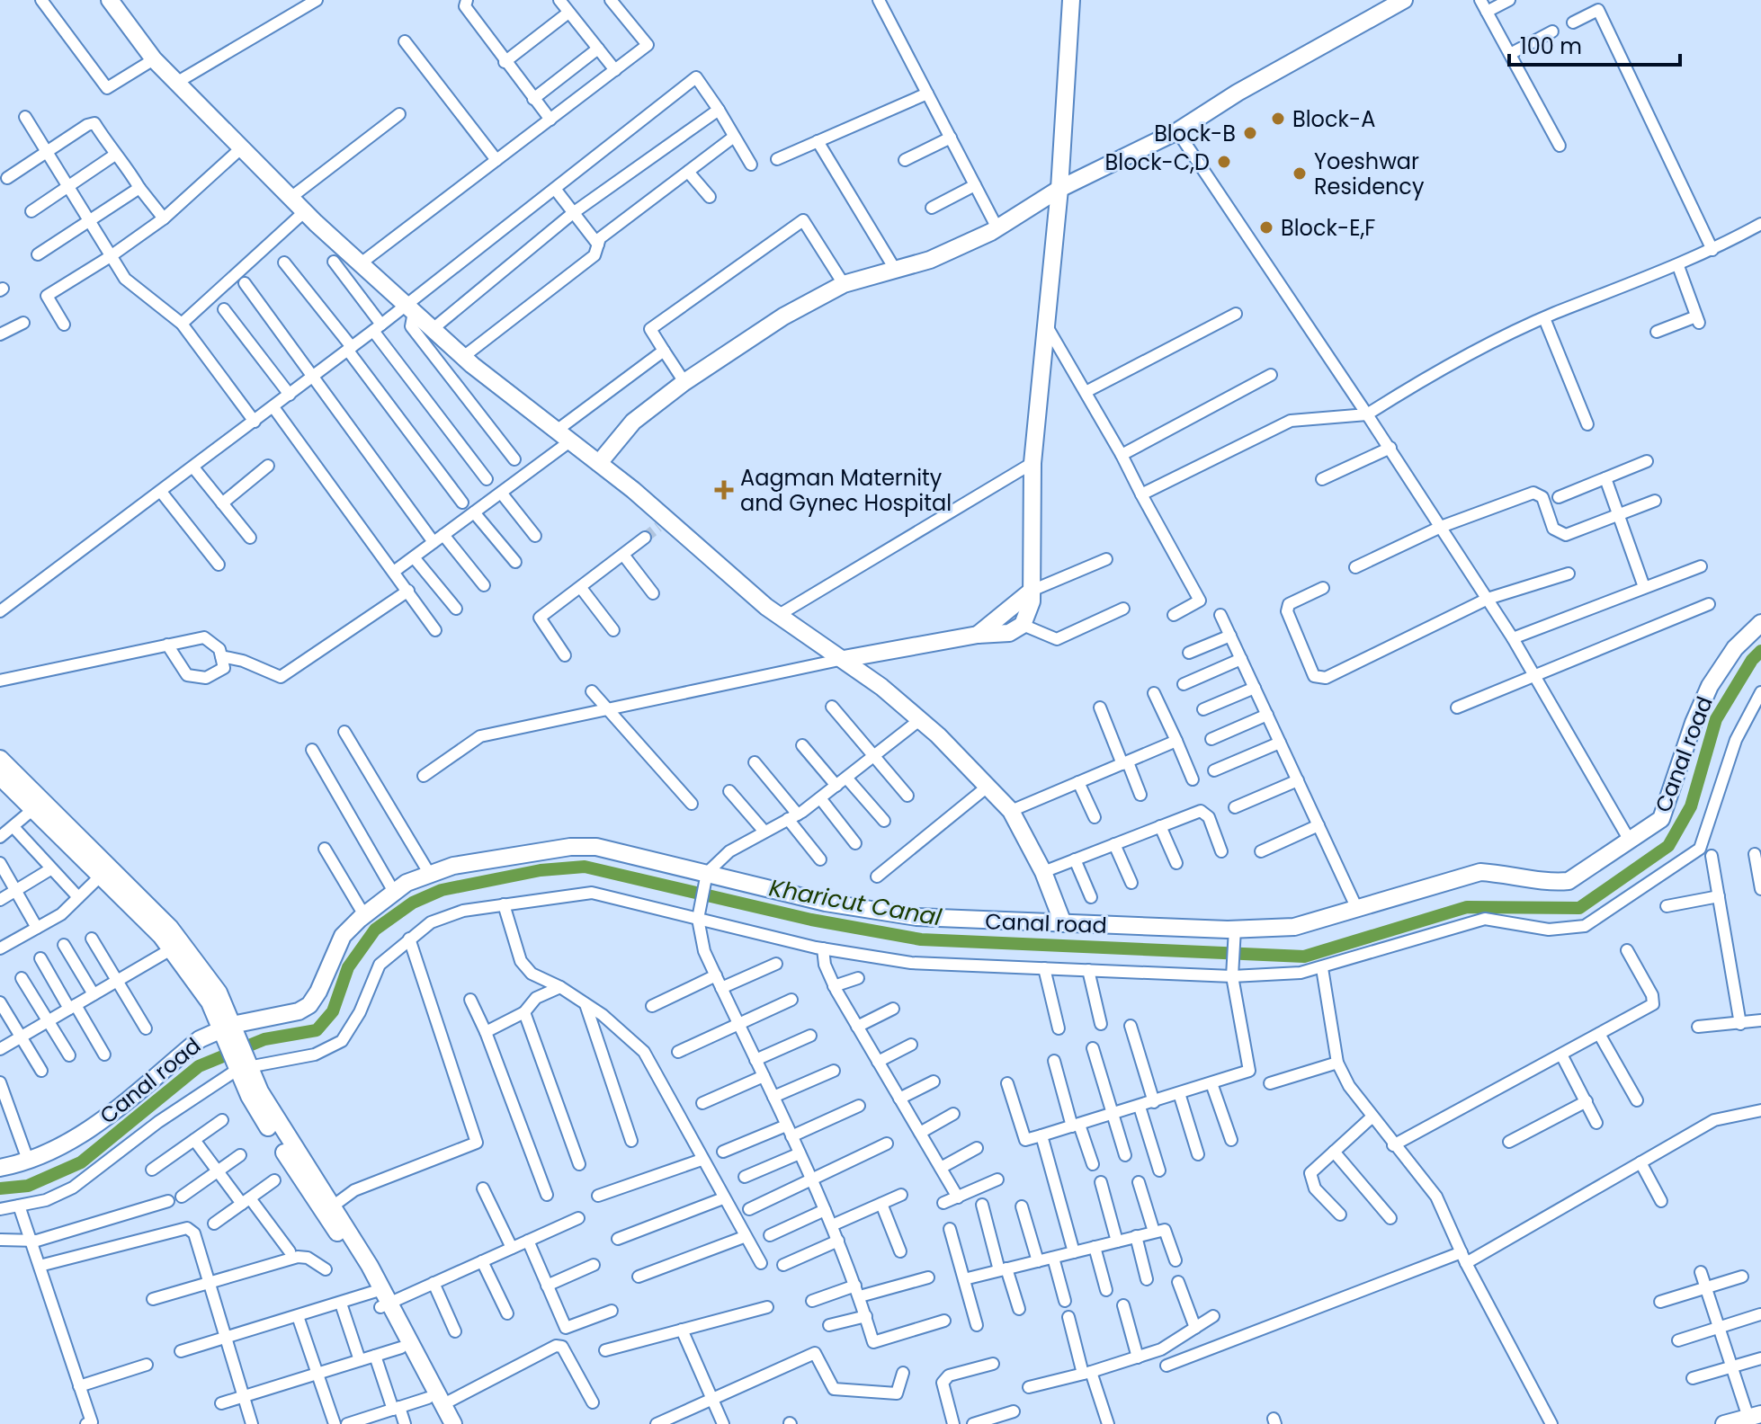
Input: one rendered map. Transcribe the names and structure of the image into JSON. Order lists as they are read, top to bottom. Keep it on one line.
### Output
{"streets":{"street":["Canal road"]},"water":["Kharicut Canal"],"places":{"other":["Block-A","Block-B","Block-C,D","Yoeshwar Residency","Block-E,F"],"health":["Aagman Maternity and Gynec Hospital"]},"scale_bar":"100 m"}
